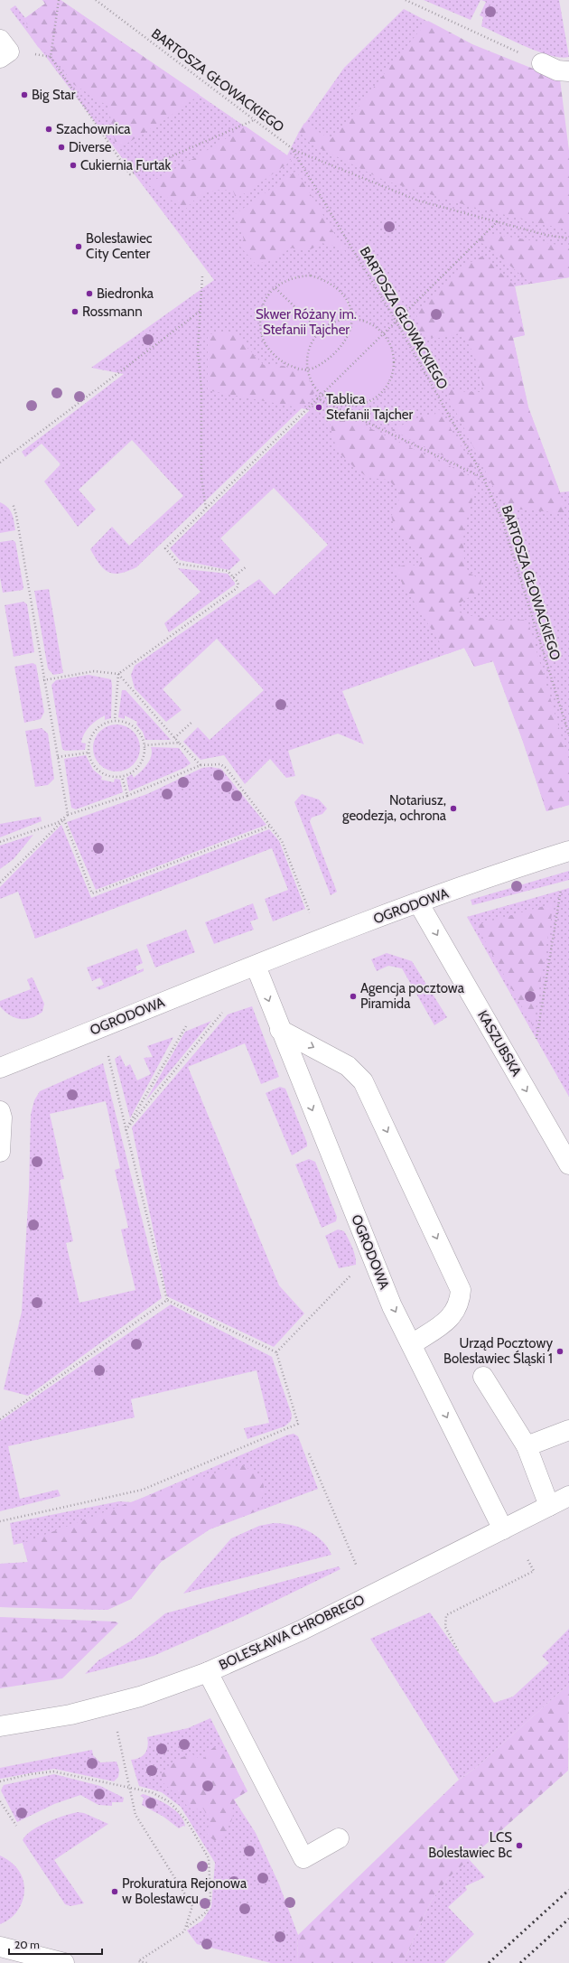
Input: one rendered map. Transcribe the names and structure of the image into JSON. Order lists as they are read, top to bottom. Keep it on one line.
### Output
{"streets":{"street":["OGRODOWA","KASZUBSKA","BOLESŁAWA CHROBREGO"],"path":["BARTOSZA GŁOWACKIEGO"]},"crossings":[["OGRODOWA","KASZUBSKA"],["OGRODOWA","BOLESŁAWA CHROBREGO"]],"one_way":["OGRODOWA","KASZUBSKA"],"parks":["Skwer Różany im. Stefanii Tajcher"],"places":["Big Star","Szachownica","Diverse","Cukiernia Furtak","Bolesławiec City Center","Biedronka","Rossmann","Tablica Stefanii Tajcher","Notariusz, geodezja, ochrona","Agencja pocztowa Piramida","Urząd Pocztowy Bolesławiec Śląski 1","LCS Bolesławiec Bc","Prokuratura Rejonowa w Bolesławcu"],"scale_bar":"20 m"}
